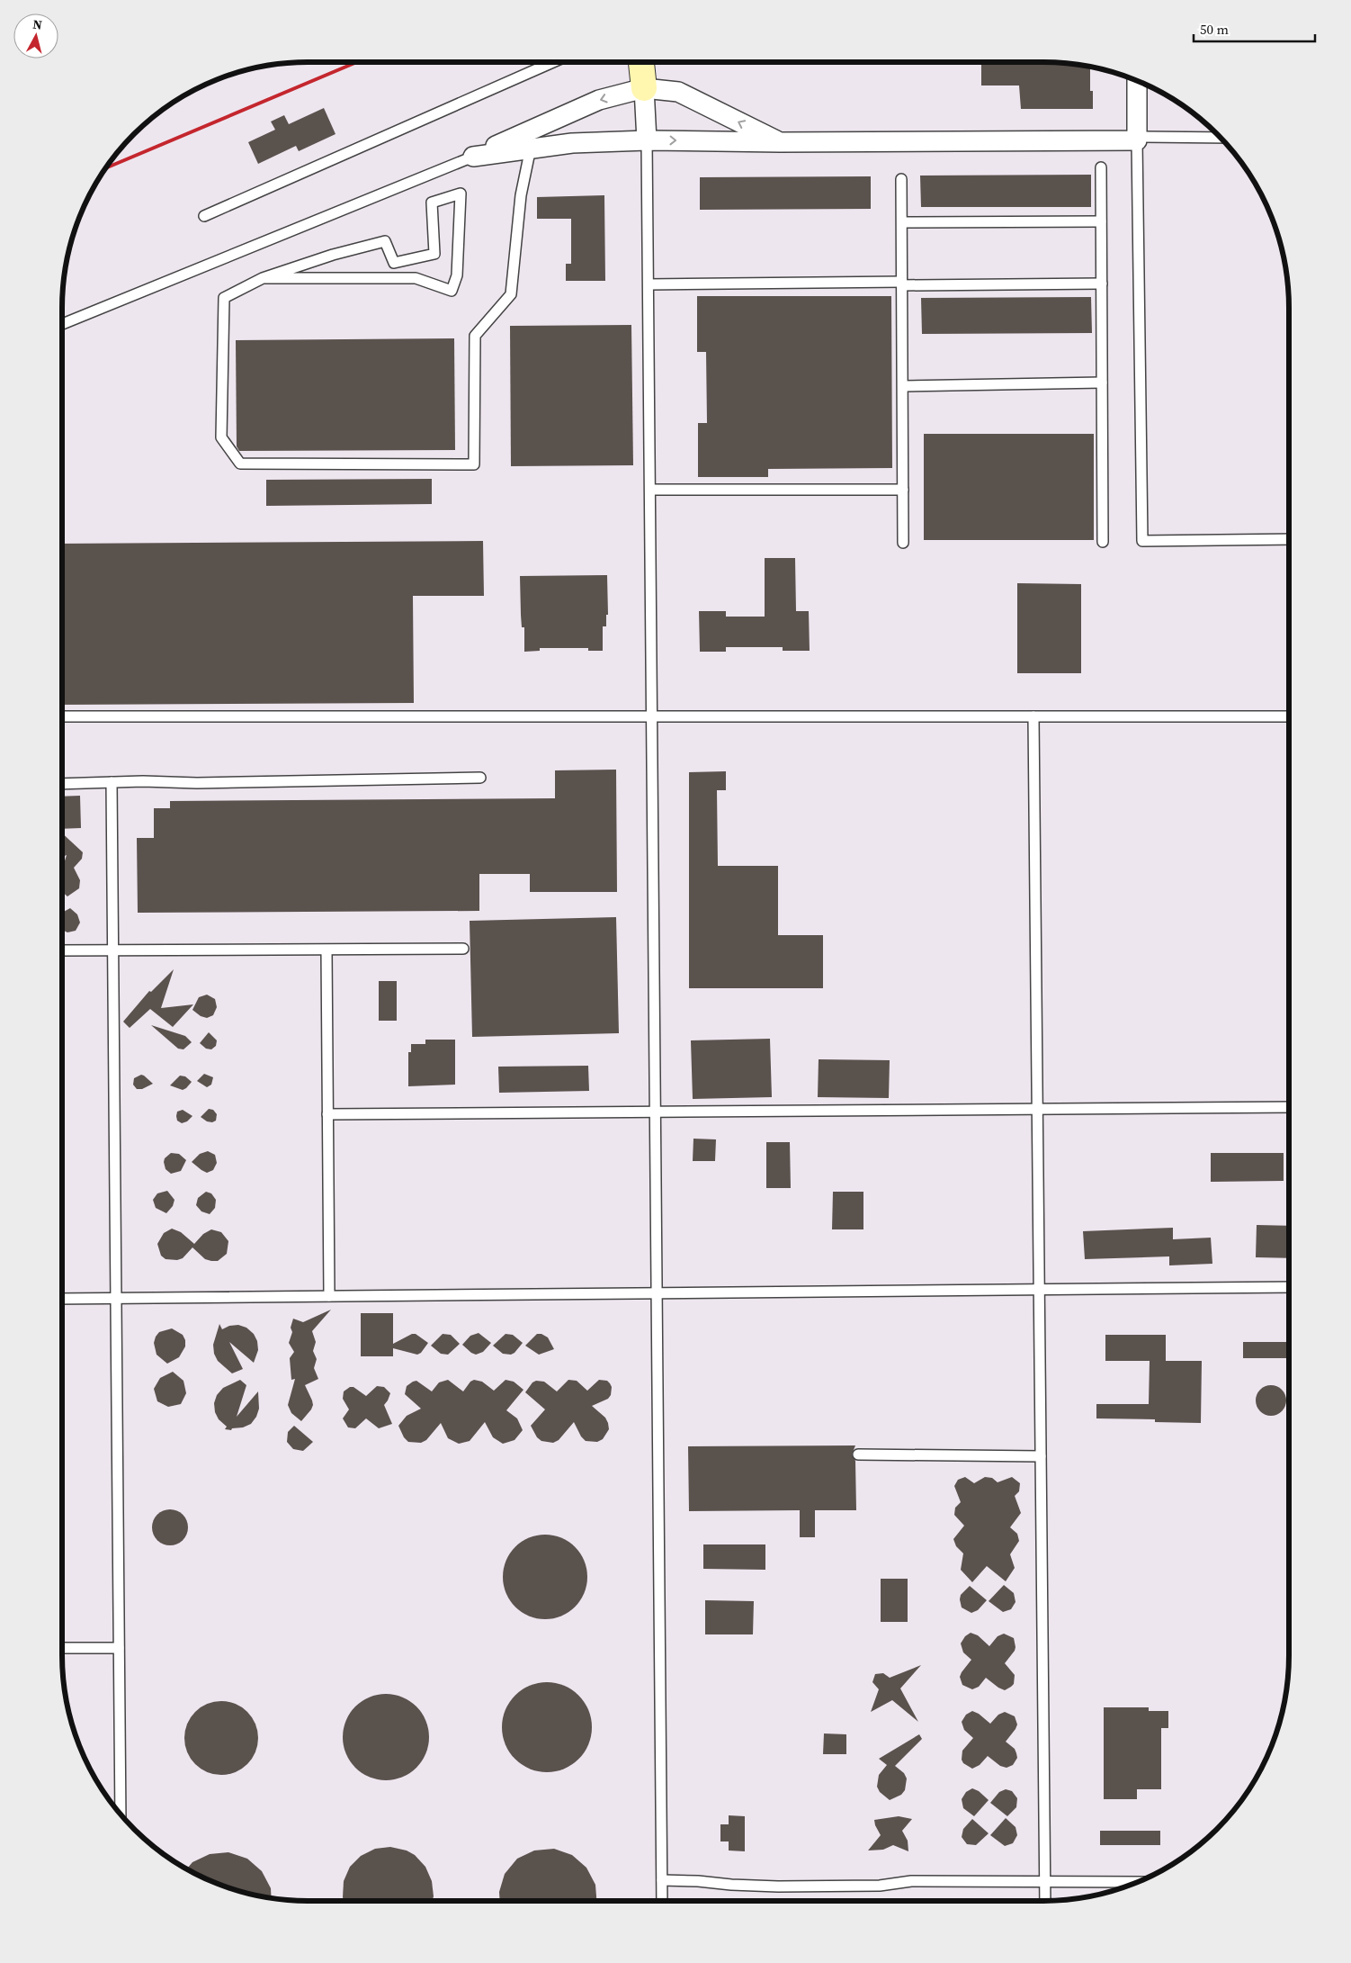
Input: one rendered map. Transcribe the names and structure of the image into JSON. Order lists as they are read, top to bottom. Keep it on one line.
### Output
{"scale_bar":"50 m","north":"top"}
